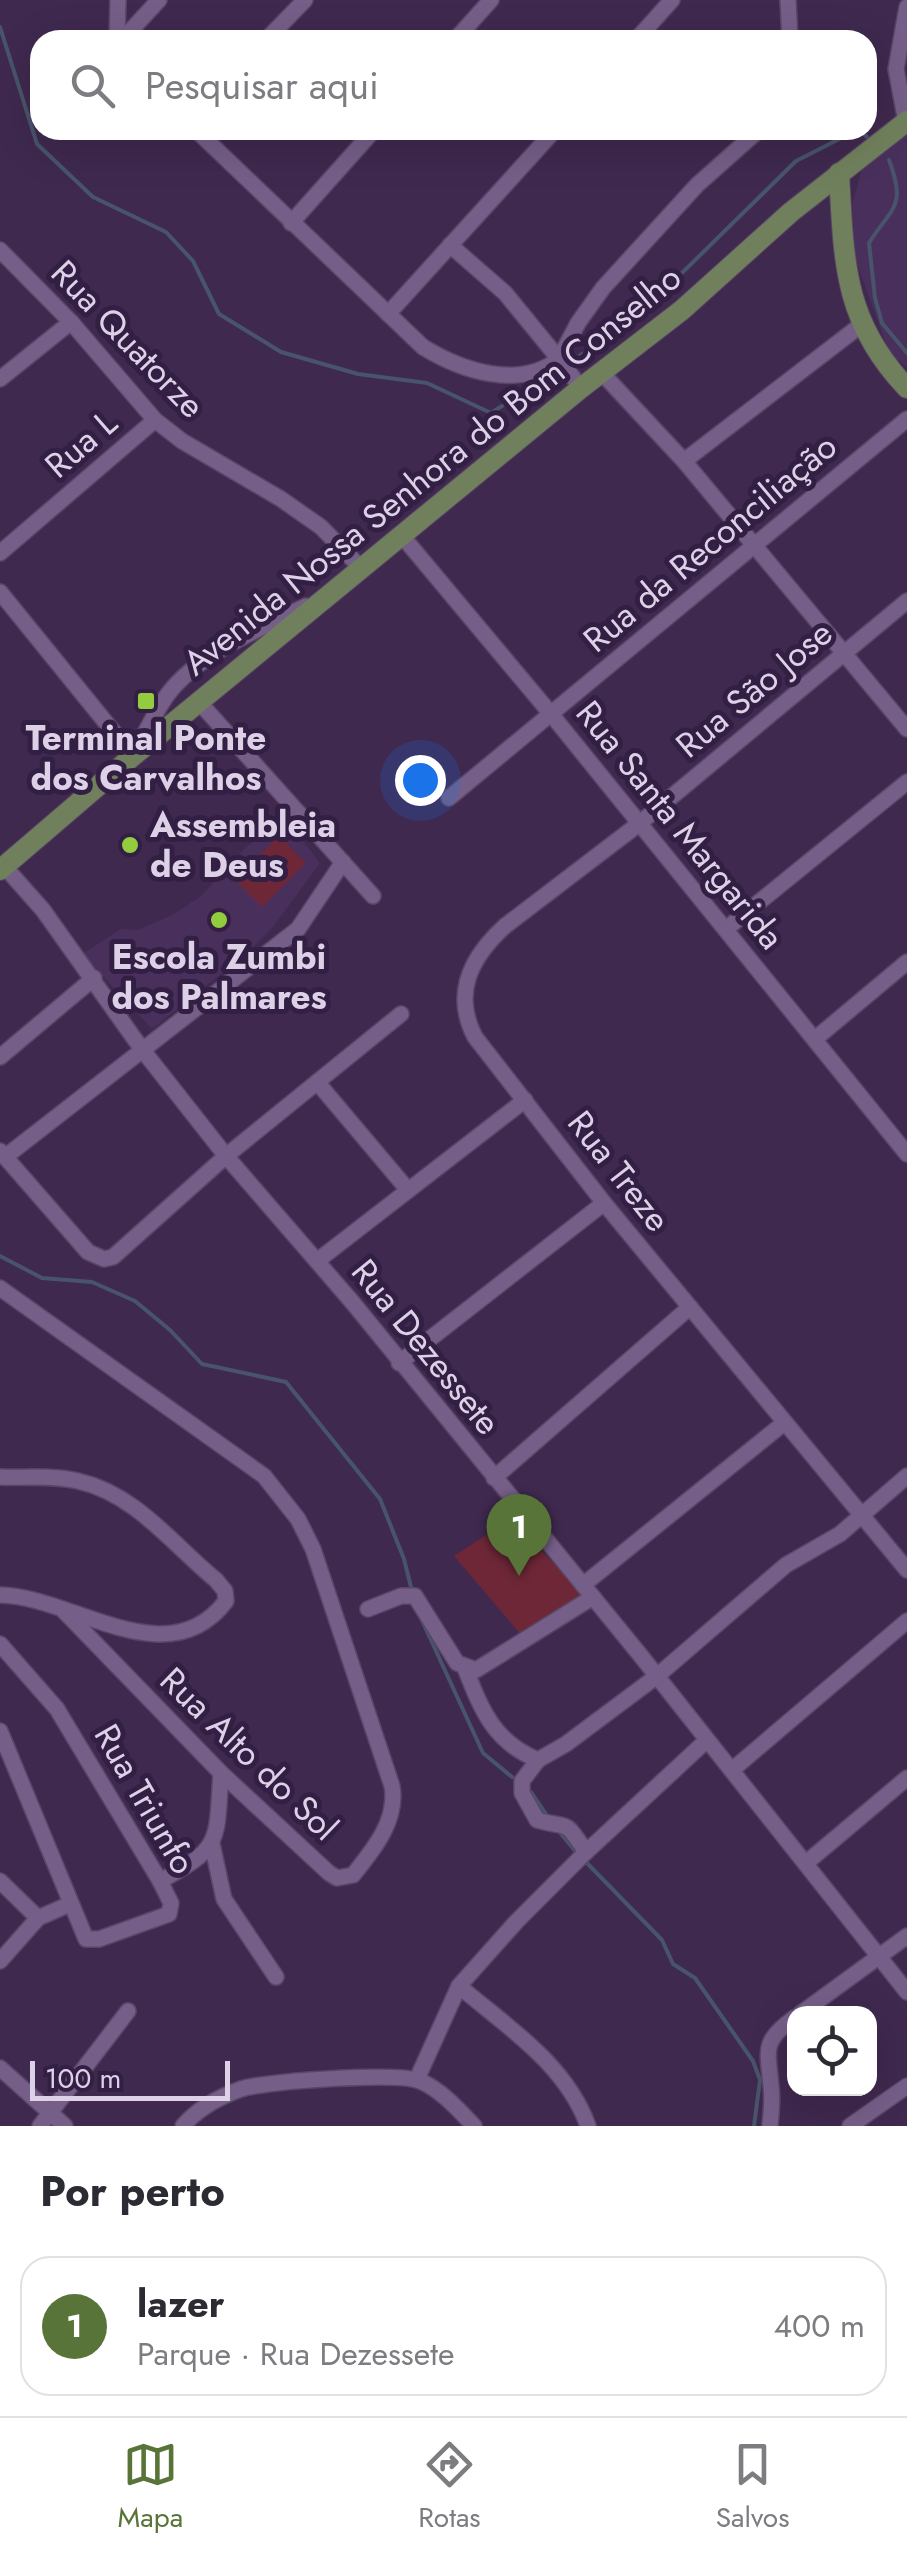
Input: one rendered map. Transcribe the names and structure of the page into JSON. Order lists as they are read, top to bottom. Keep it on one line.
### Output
{"streets":{"main road":["Avenida Nossa Senhora do Bom Conselho"],"street":["Rua Quatorze","Rua L","Rua da Reconciliação","Rua São Jose","Rua Santa Margarida","Rua Treze","Rua Dezessete","Rua Alto do Sol","Rua Triunfo"]},"crossings":[["Rua Quatorze","Rua L"],["Rua Quatorze","Avenida Nossa Senhora do Bom Conselho"],["Avenida Nossa Senhora do Bom Conselho","Rua Santa Margarida"],["Avenida Nossa Senhora do Bom Conselho","Rua Dezessete"],["Rua da Reconciliação","Rua Santa Margarida"],["Rua São Jose","Rua Santa Margarida"],["Rua São Jose","Rua Treze"],["Rua Santa Margarida","Rua Treze"]],"places":{"transit":["Terminal Ponte dos Carvalhos"],"other":["Assembleia de Deus","Escola Zumbi dos Palmares"]},"scale_bar":"100 m","page":{"search":"Pesquisar aqui","pins":"1","scale":"100 m","heading":"Por perto","list":[{"mark":"1","name":"lazer","note":"Parque · Rua Dezessete","value":"400 m"}],"nav":["Mapa","Rotas","Salvos"]}}
